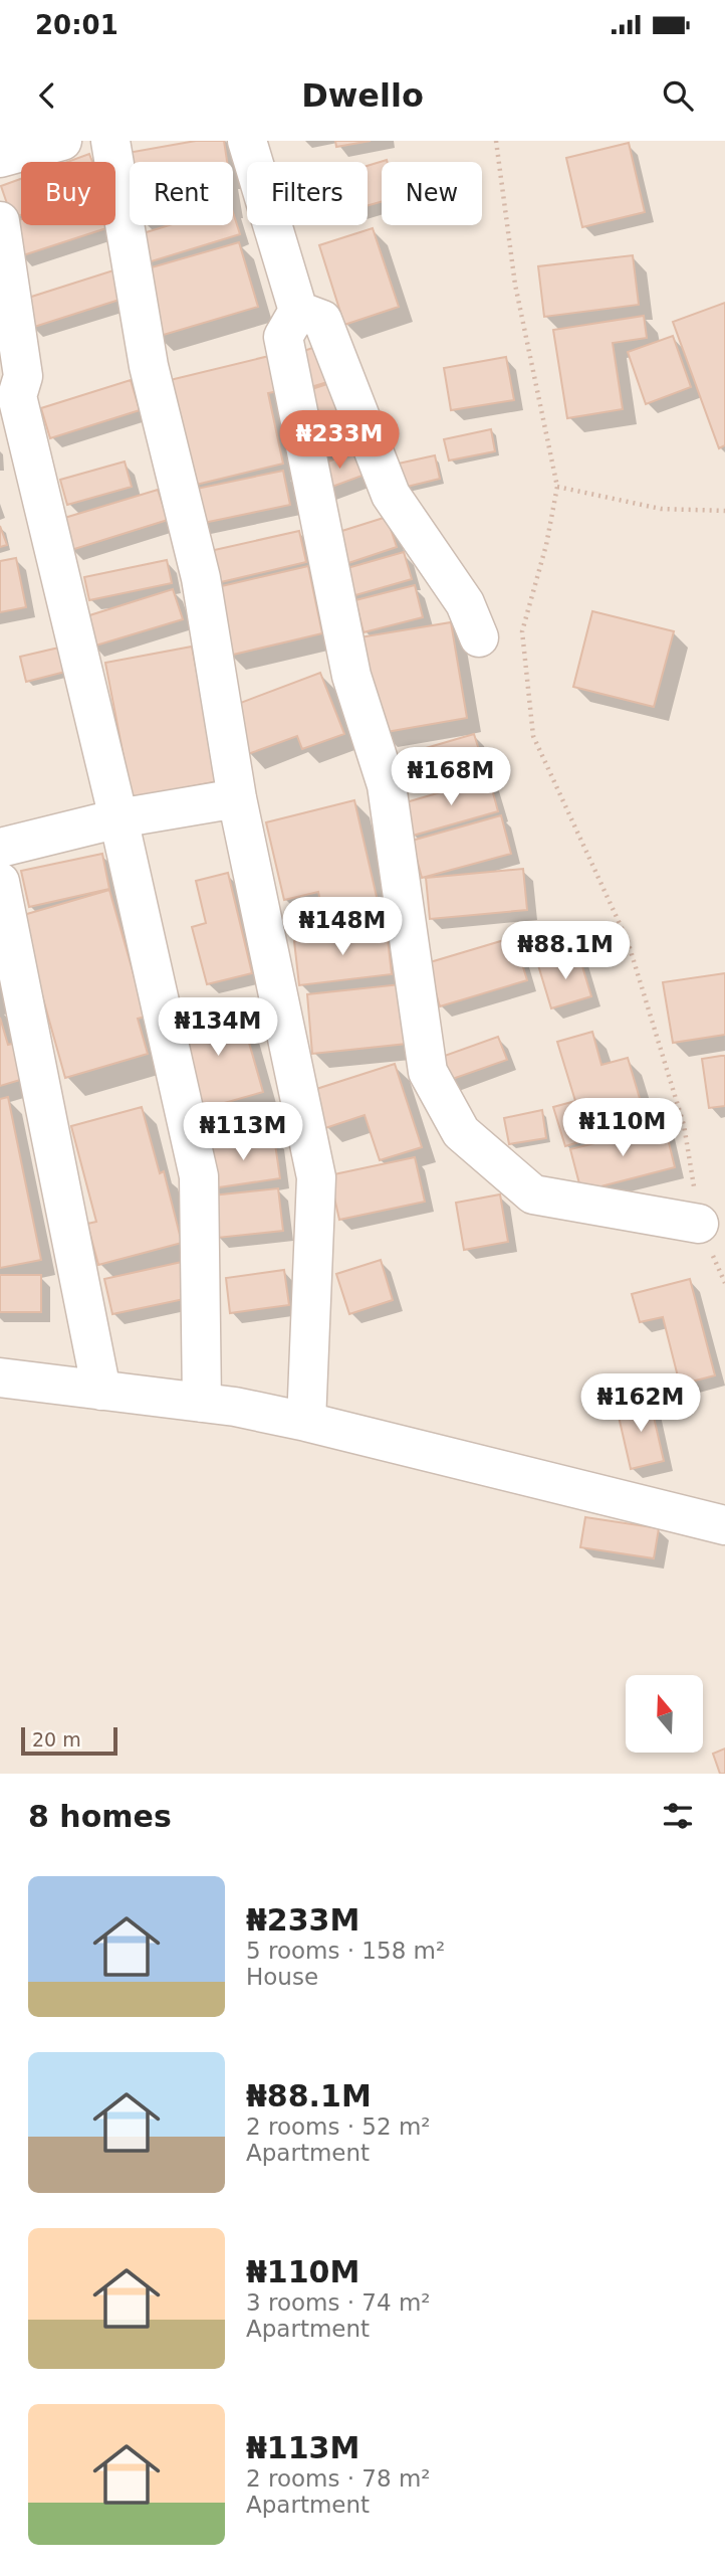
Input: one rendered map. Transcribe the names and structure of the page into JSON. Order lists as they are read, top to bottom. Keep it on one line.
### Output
{"scale_bar":"20 m","north":"top","page":{"status":"20:01","header":"Dwello","chip":["Buy","Rent","Filters","New"],"price":["₦233M","₦168M","₦148M","₦88.1M","₦134M","₦110M","₦113M","₦162M"],"scale":"20 m","heading":"8 homes","list":[{"name":"₦233M","note":"5 rooms · 158 m² · House"},{"name":"₦88.1M","note":"2 rooms · 52 m² · Apartment"},{"name":"₦110M","note":"3 rooms · 74 m² · Apartment"},{"name":"₦113M","note":"2 rooms · 78 m² · Apartment"}]}}
